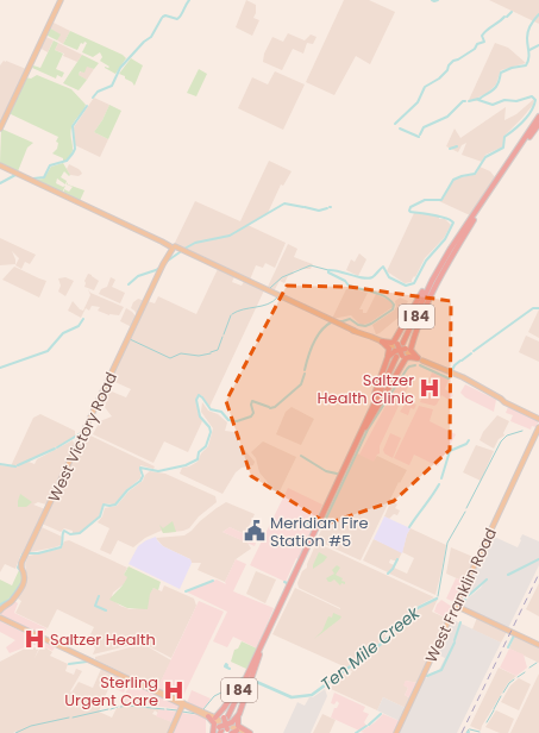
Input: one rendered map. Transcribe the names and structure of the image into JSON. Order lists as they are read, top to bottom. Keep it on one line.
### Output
{"streets":{"highway":["I 84"],"main road":["West Victory Road","West Franklin Road"]},"water":["Ten Mile Creek"],"places":{"hospital":["Saltzer Health Clinic","Saltzer Health","Sterling Urgent Care"],"public building":["Meridian Fire Station #5"]}}
